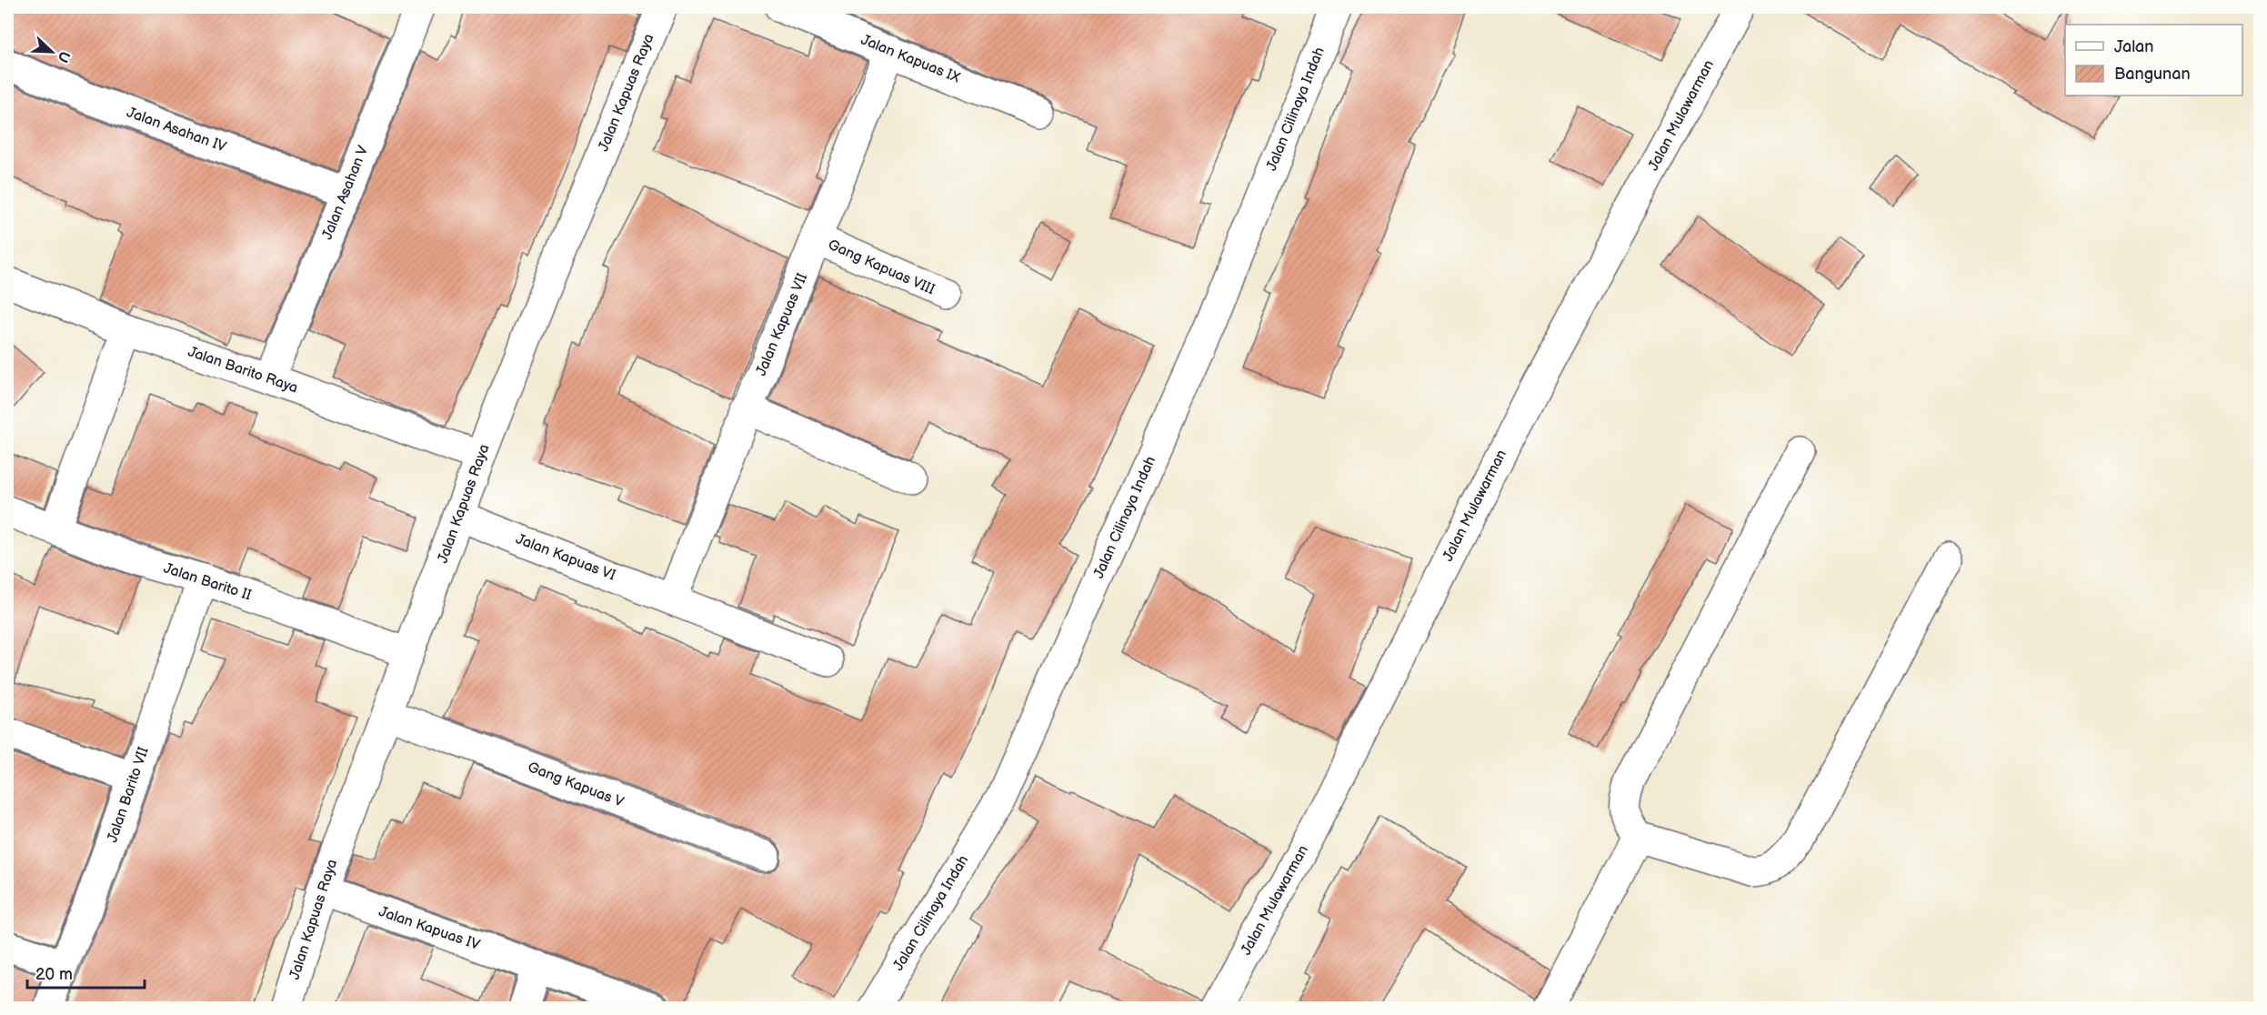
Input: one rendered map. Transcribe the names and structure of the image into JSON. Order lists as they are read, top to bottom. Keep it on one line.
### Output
{"streets":{"street":["Jalan Kapuas IX","Jalan Kapuas Raya","Jalan Cilinaya Indah","Jalan Mulawarman","Jalan Asahan IV","Jalan Asahan V","Gang Kapuas VIII","Jalan Kapuas VII","Jalan Barito Raya","Jalan Kapuas VI","Jalan Barito II","Gang Kapuas V","Jalan Barito VII","Jalan Kapuas IV"]},"crossings":[["Jalan Kapuas IX","Jalan Kapuas VII"],["Jalan Kapuas Raya","Jalan Barito Raya"],["Jalan Kapuas Raya","Jalan Kapuas VI"],["Jalan Kapuas Raya","Jalan Barito II"],["Jalan Kapuas Raya","Gang Kapuas V"],["Jalan Kapuas Raya","Jalan Kapuas IV"],["Jalan Asahan IV","Jalan Asahan V"],["Jalan Asahan V","Jalan Barito Raya"],["Gang Kapuas VIII","Jalan Kapuas VII"],["Jalan Kapuas VII","Jalan Kapuas VI"],["Jalan Barito II","Jalan Barito VII"]],"legend":["Jalan","Bangunan"],"scale_bar":"20 m","north":"bottom right"}
